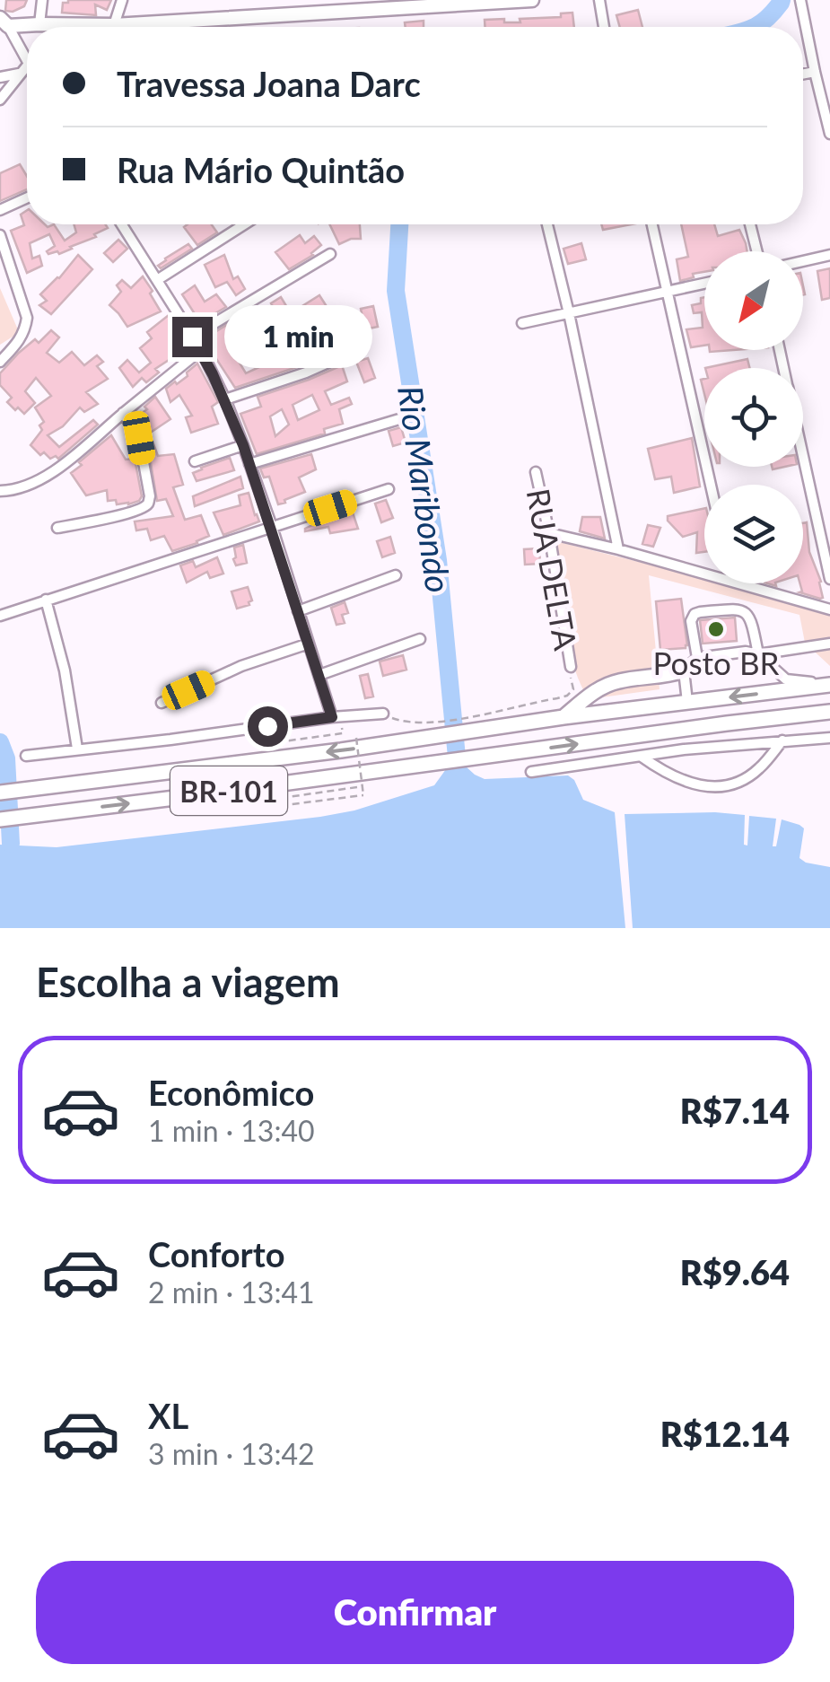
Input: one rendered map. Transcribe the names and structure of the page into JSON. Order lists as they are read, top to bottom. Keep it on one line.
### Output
{"streets":{"highway":["BR-101"],"street":["RUA DELTA"]},"water":["Rio Maribondo"],"places":["Posto BR"],"north":"bottom left","page":{"banner":["Travessa Joana Darc","Rua Mário Quintão"],"bubble":"1 min","heading":"Escolha a viagem","list":[{"name":"Econômico","note":"1 min · 13:40","value":"R$7.14"},{"name":"Conforto","note":"2 min · 13:41","value":"R$9.64"},{"name":"XL","note":"3 min · 13:42","value":"R$12.14"}],"buttons":"Confirmar"}}
